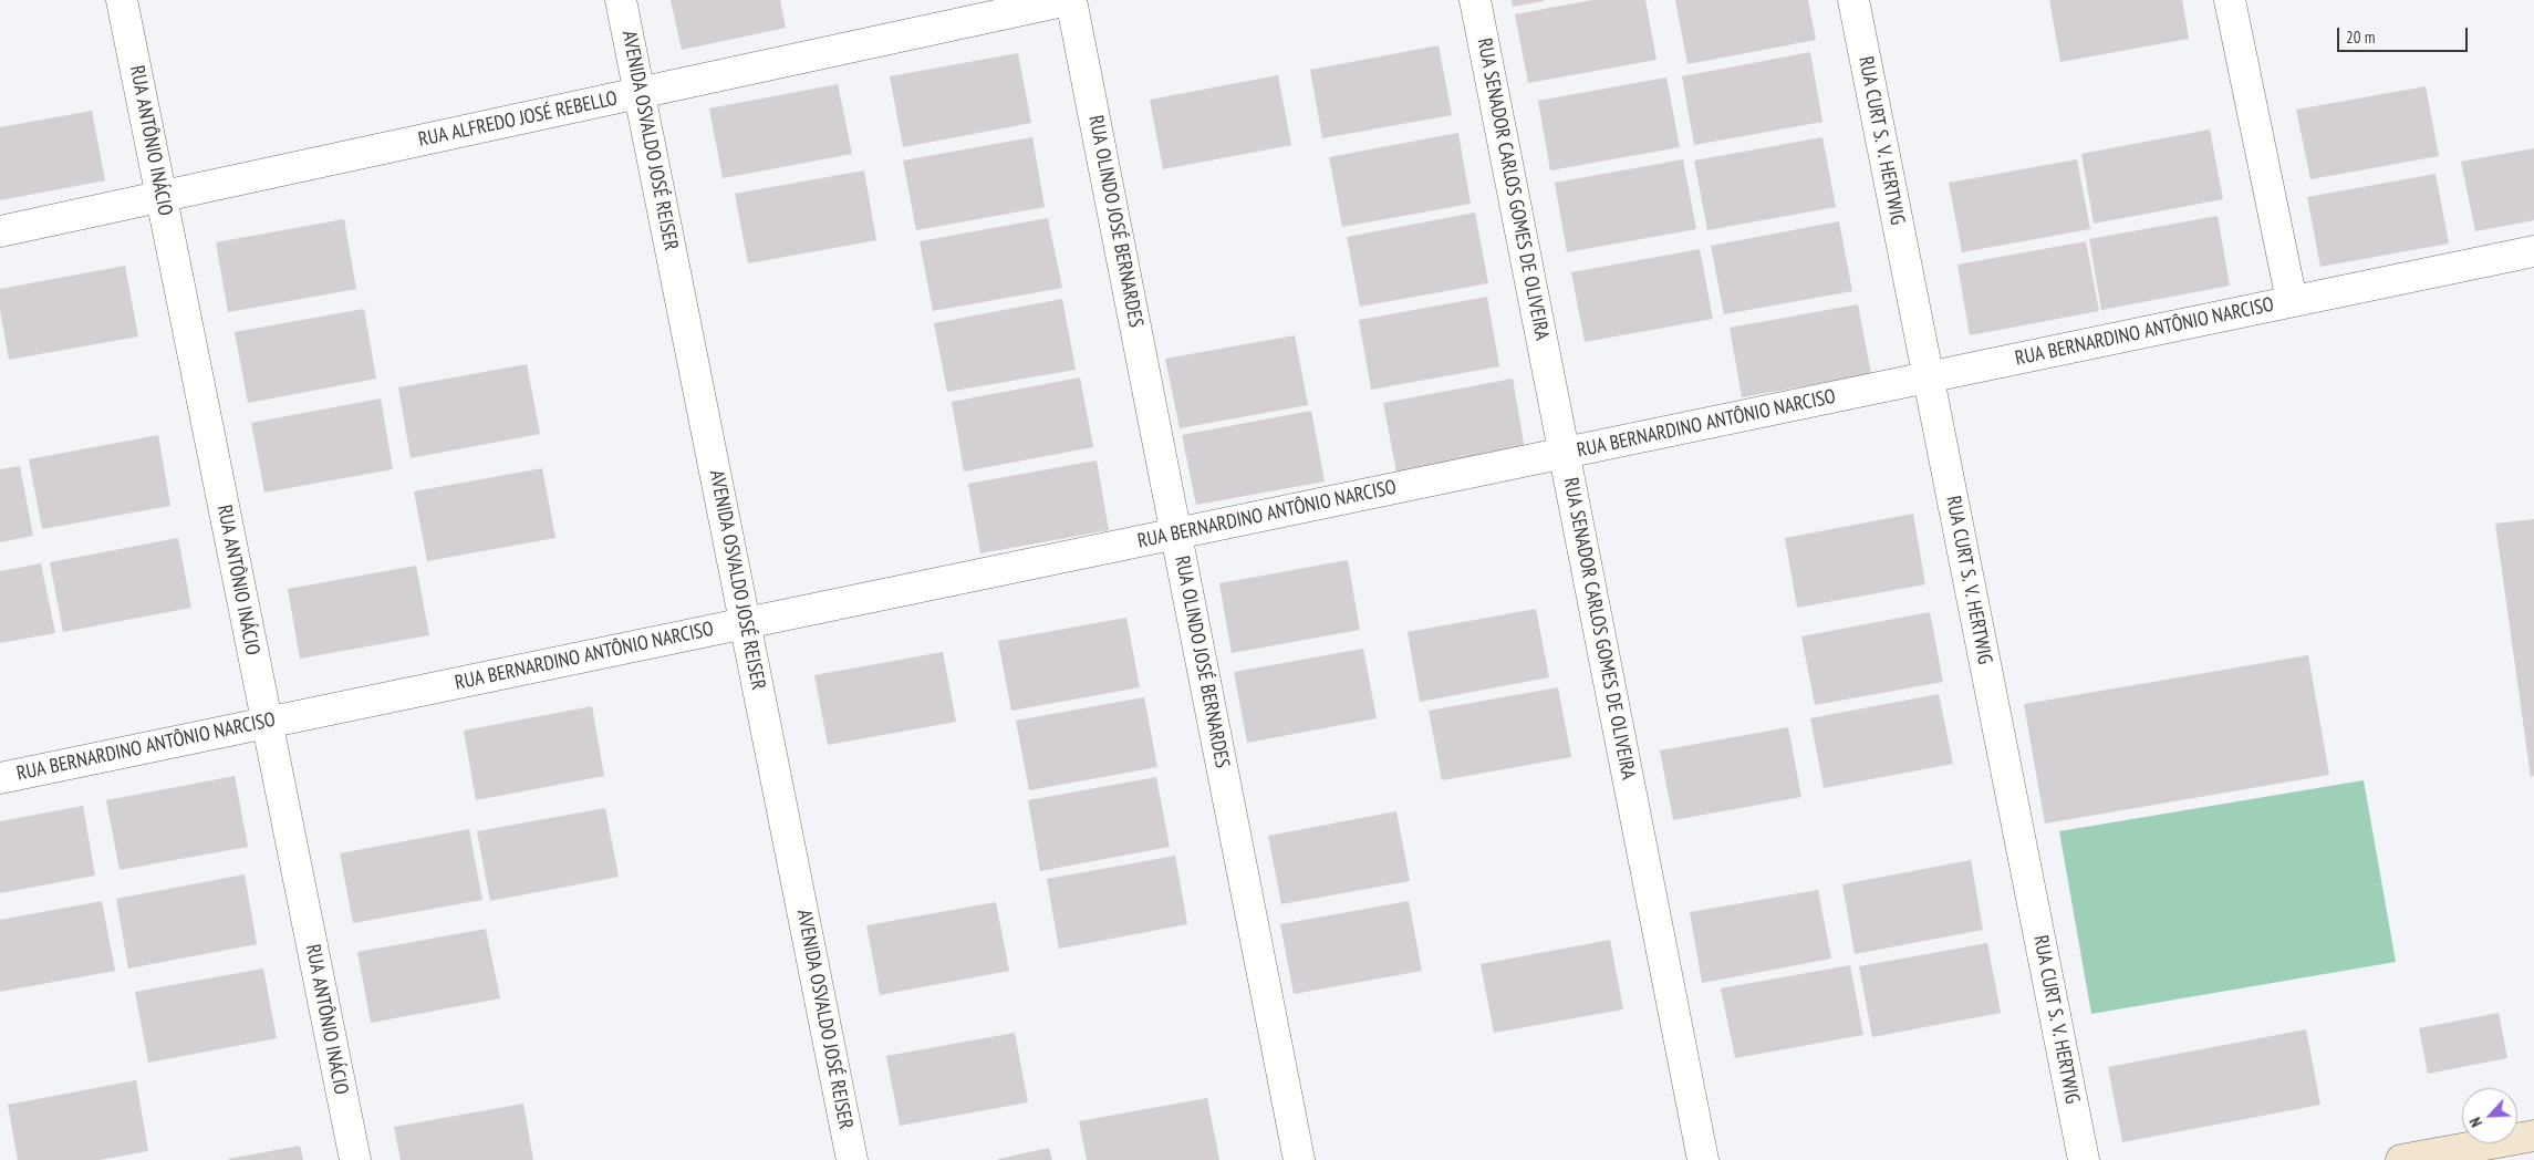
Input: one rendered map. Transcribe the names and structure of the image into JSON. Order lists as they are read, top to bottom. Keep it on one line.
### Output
{"streets":{"street":["RUA ALFREDO JOSÉ REBELLO","RUA ANTÔNIO INÁCIO","AVENIDA OSVALDO JOSÉ REISER","RUA CURT S. V. HERTWIG","RUA SENADOR CARLOS GOMES DE OLIVEIRA","RUA OLINDO JOSÉ BERNARDES","RUA BERNARDINO ANTÔNIO NARCISO"]},"crossings":[["RUA ALFREDO JOSÉ REBELLO","RUA ANTÔNIO INÁCIO"],["RUA ALFREDO JOSÉ REBELLO","AVENIDA OSVALDO JOSÉ REISER"],["RUA ALFREDO JOSÉ REBELLO","RUA OLINDO JOSÉ BERNARDES"],["RUA ANTÔNIO INÁCIO","RUA BERNARDINO ANTÔNIO NARCISO"],["AVENIDA OSVALDO JOSÉ REISER","RUA BERNARDINO ANTÔNIO NARCISO"],["RUA CURT S. V. HERTWIG","RUA BERNARDINO ANTÔNIO NARCISO"],["RUA SENADOR CARLOS GOMES DE OLIVEIRA","RUA BERNARDINO ANTÔNIO NARCISO"],["RUA OLINDO JOSÉ BERNARDES","RUA BERNARDINO ANTÔNIO NARCISO"]],"scale_bar":"20 m","north":"bottom left"}
